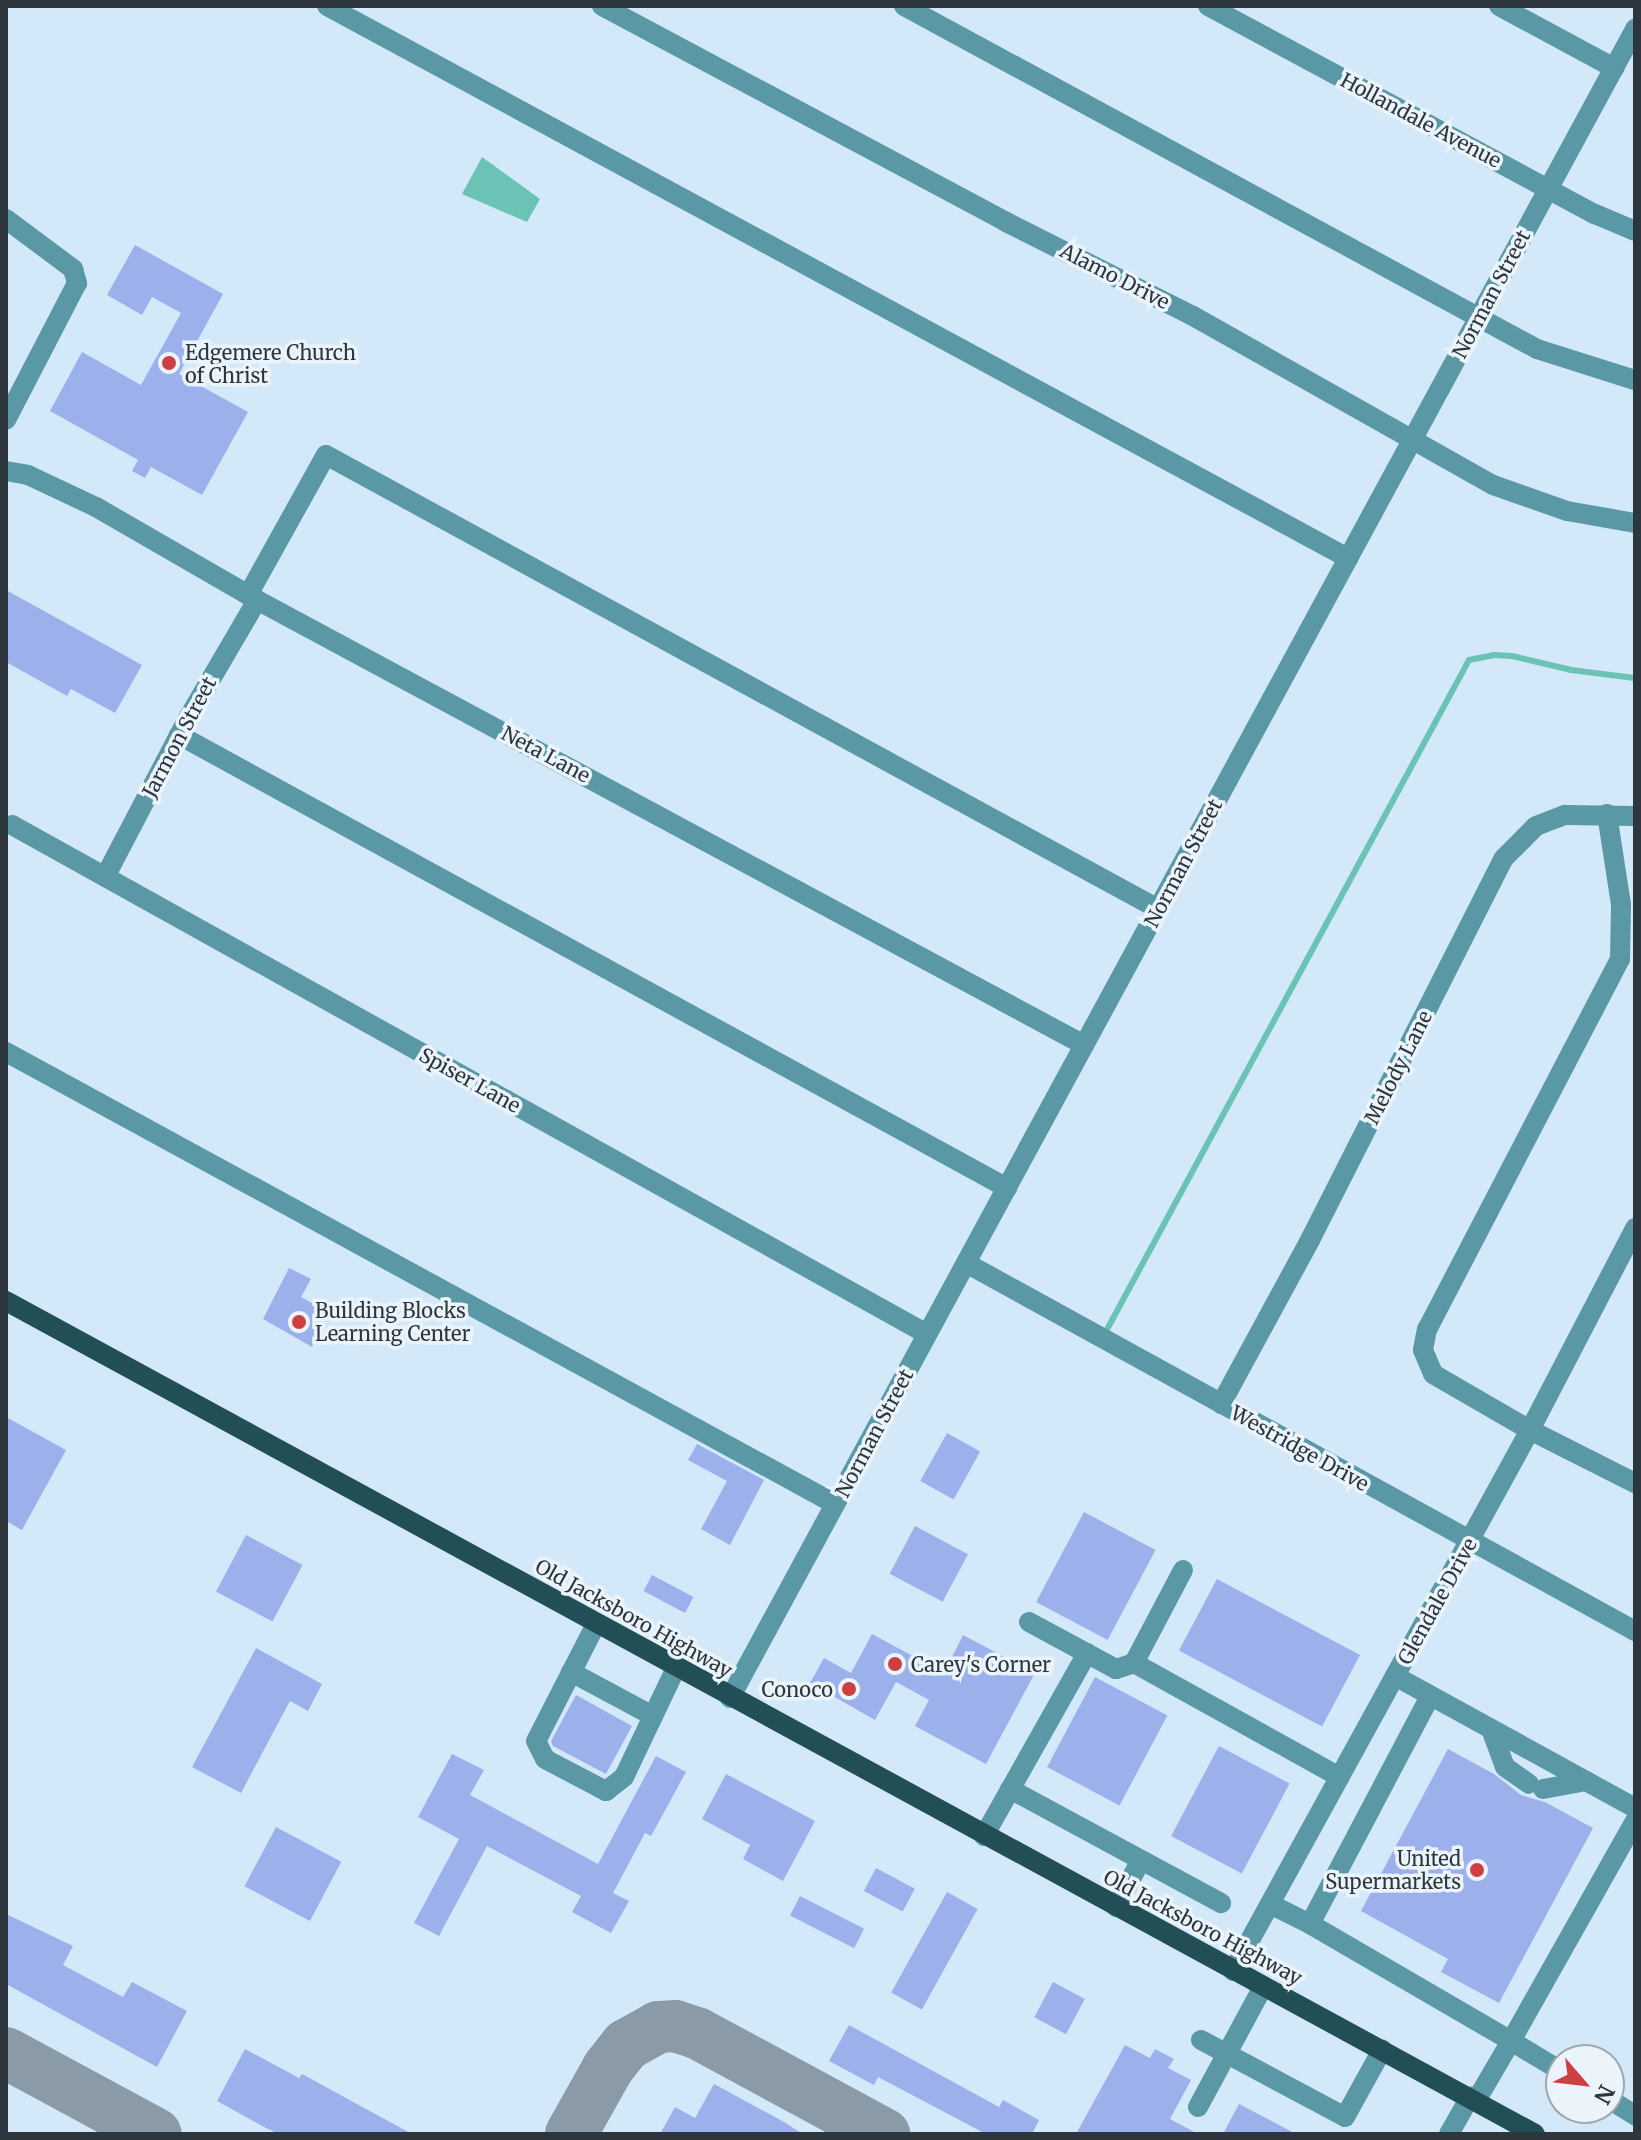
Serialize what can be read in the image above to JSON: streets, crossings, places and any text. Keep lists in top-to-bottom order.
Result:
{
  "streets": {
    "main road": ["Old Jacksboro Highway"],
    "street": [
      "Hollandale Avenue",
      "Alamo Drive",
      "Norman Street",
      "Jarmon Street",
      "Neta Lane",
      "Melody Lane",
      "Spiser Lane",
      "Westridge Drive",
      "Glendale Drive"
    ]
  },
  "crossings": [
    ["Hollandale Avenue", "Norman Street"],
    ["Alamo Drive", "Norman Street"],
    ["Norman Street", "Jarmon Street"],
    ["Norman Street", "Neta Lane"],
    ["Norman Street", "Spiser Lane"],
    ["Norman Street", "Westridge Drive"],
    ["Norman Street", "Old Jacksboro Highway"],
    ["Jarmon Street", "Neta Lane"],
    ["Jarmon Street", "Spiser Lane"],
    ["Melody Lane", "Westridge Drive"],
    ["Westridge Drive", "Glendale Drive"],
    ["Glendale Drive", "Old Jacksboro Highway"]
  ],
  "places": [
    "Edgemere Church of Christ",
    "Building Blocks Learning Center",
    "Carey's Corner",
    "Conoco",
    "United Supermarkets"
  ],
  "north": "bottom right"
}
